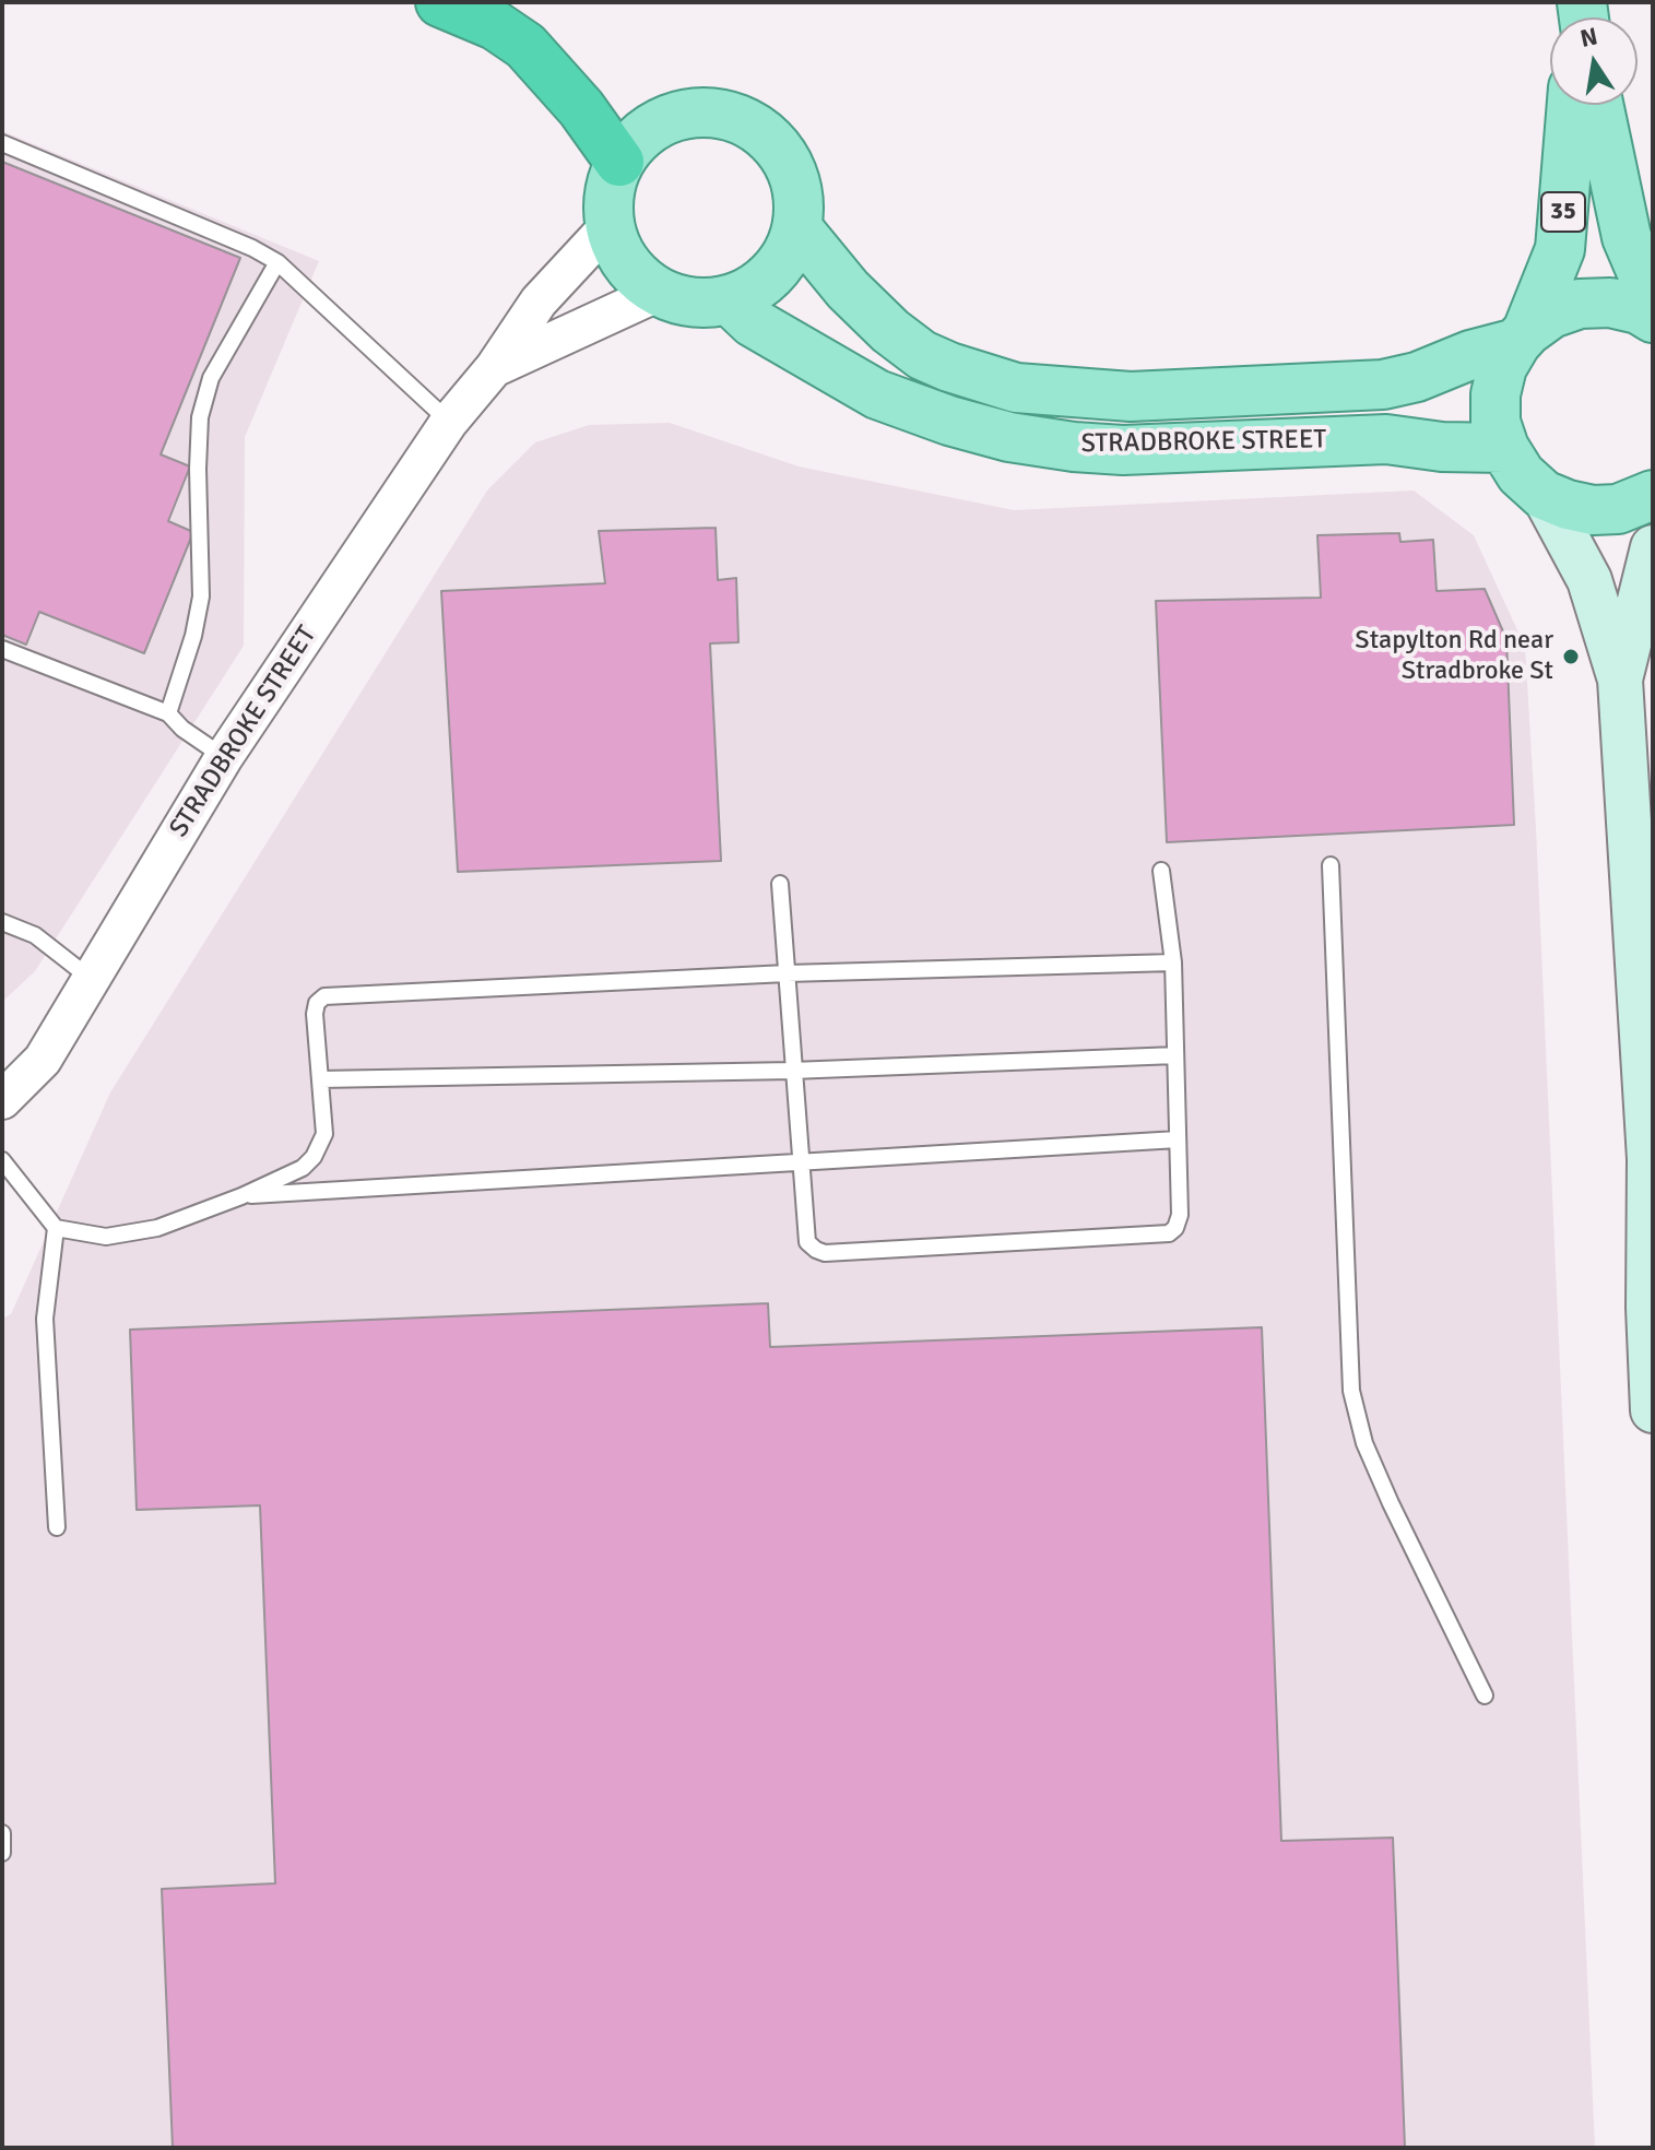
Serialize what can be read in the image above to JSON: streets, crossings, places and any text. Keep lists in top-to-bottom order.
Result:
{
  "streets": {
    "main road": ["35", "STRADBROKE STREET"]
  },
  "crossings": [
    ["35", "STRADBROKE STREET"]
  ],
  "places": ["Stapylton Rd near Stradbroke St"],
  "north": "top"
}
